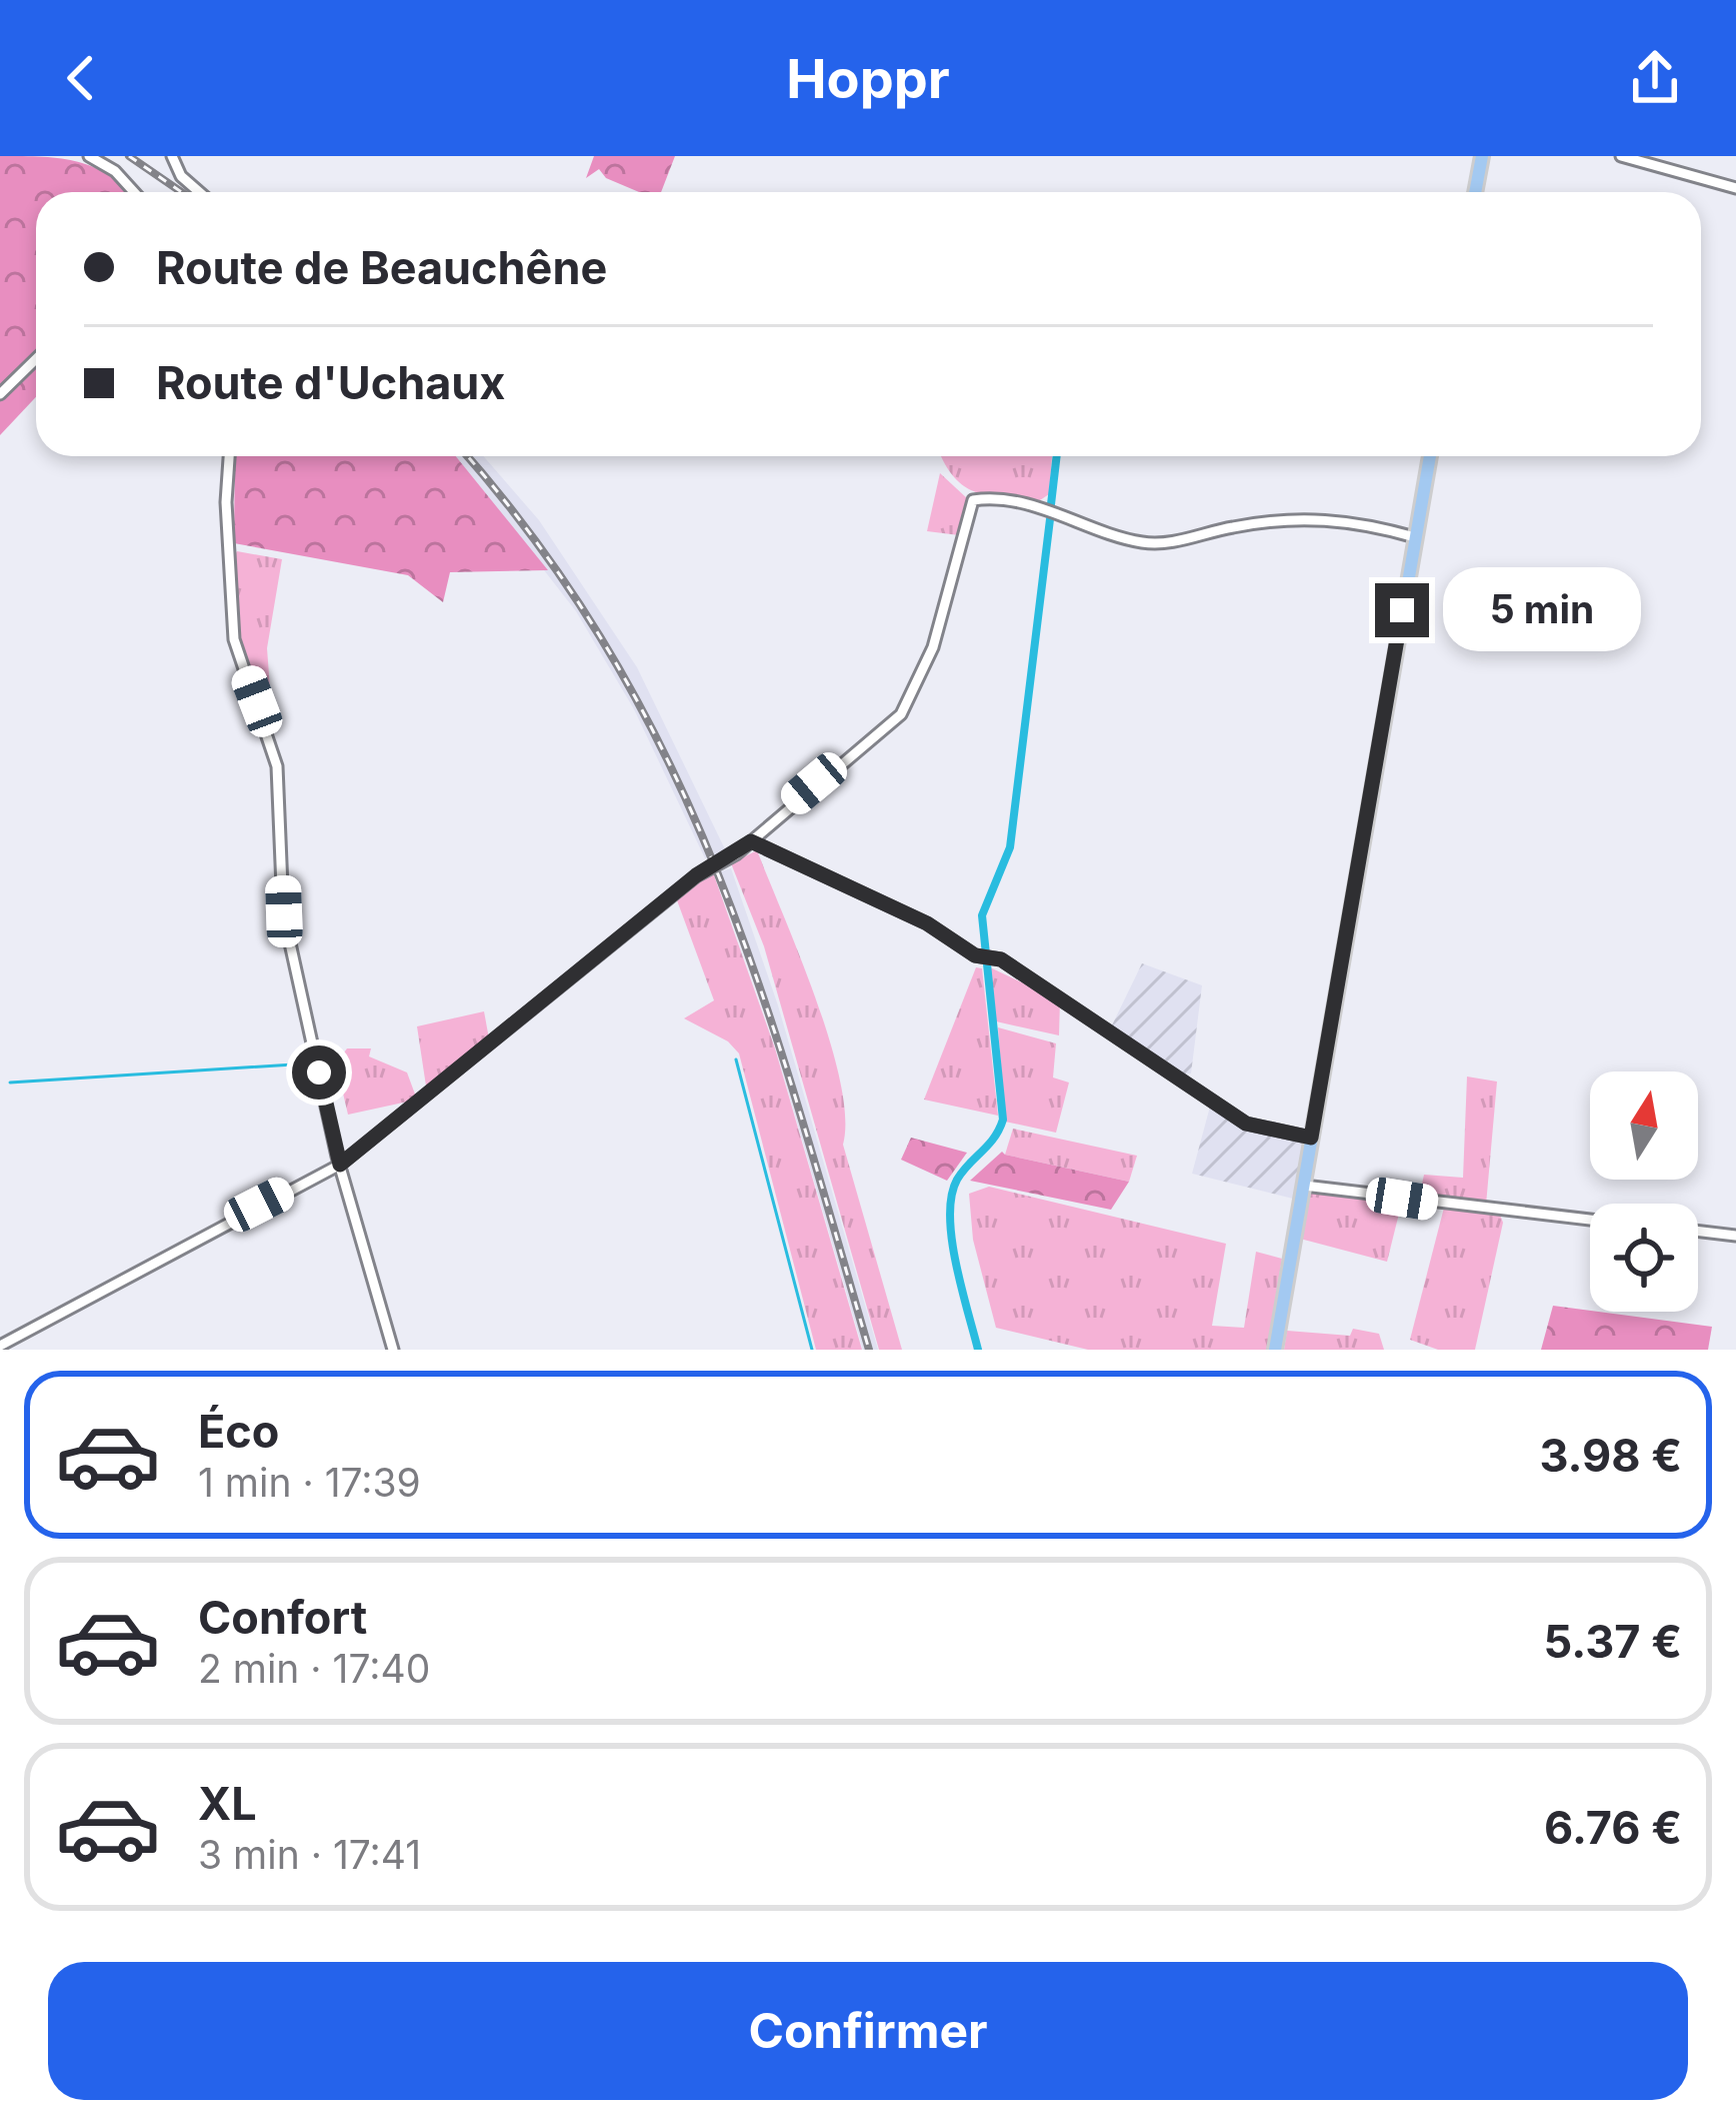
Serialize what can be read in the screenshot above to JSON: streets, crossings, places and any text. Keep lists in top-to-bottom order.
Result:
{
  "north": "top",
  "page": {
    "header": "Hoppr",
    "banner": ["Route de Beauchêne", "Route d'Uchaux"],
    "bubble": "5 min",
    "list": [
      {
        "name": "Éco",
        "note": "1 min · 17:39",
        "value": "3.98 €"
      },
      {
        "name": "Confort",
        "note": "2 min · 17:40",
        "value": "5.37 €"
      },
      {
        "name": "XL",
        "note": "3 min · 17:41",
        "value": "6.76 €"
      }
    ],
    "buttons": "Confirmer"
  }
}
